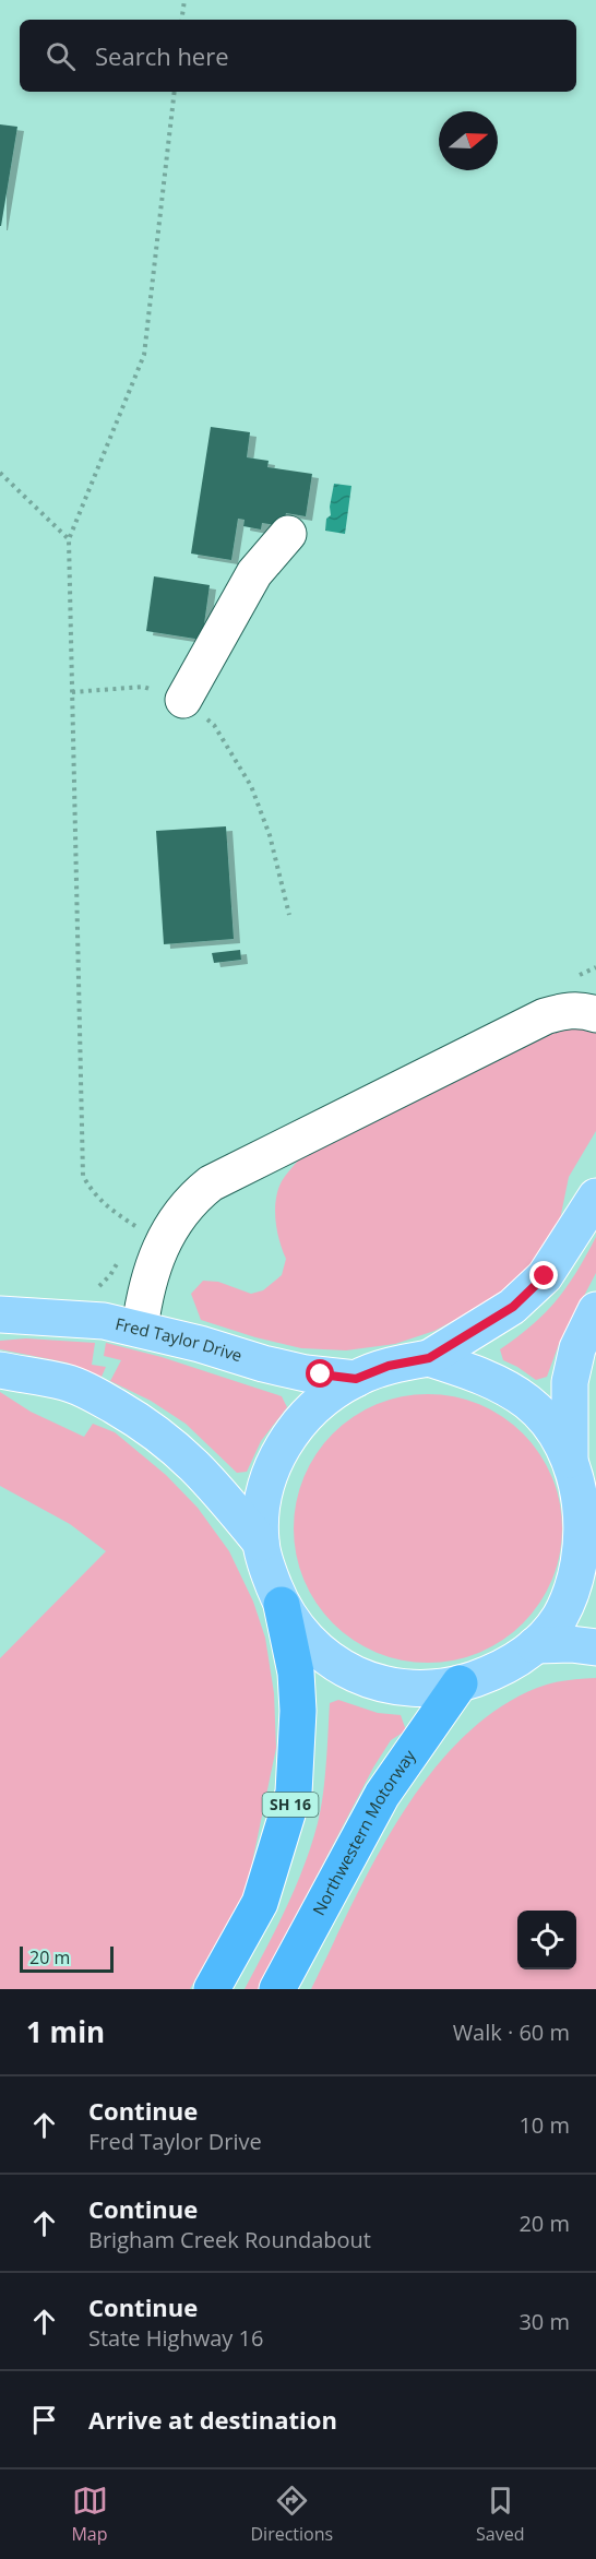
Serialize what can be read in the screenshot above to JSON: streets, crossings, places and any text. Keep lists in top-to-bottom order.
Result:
{
  "streets": {
    "highway": ["SH 16", "Northwestern Motorway"],
    "main road": ["Fred Taylor Drive"]
  },
  "crossings": [
    ["Fred Taylor Drive", "SH 16"]
  ],
  "scale_bar": "20 m",
  "north": "right",
  "page": {
    "search": "Search here",
    "scale": "20 m",
    "heading": ["1 min", "Walk · 60 m"],
    "list": [
      ["Continue", "Fred Taylor Drive", "10 m"],
      ["Continue", "Brigham Creek Roundabout", "20 m"],
      ["Continue", "State Highway 16", "30 m"],
      "Arrive at destination"
    ],
    "nav": ["Map", "Directions", "Saved"]
  }
}
